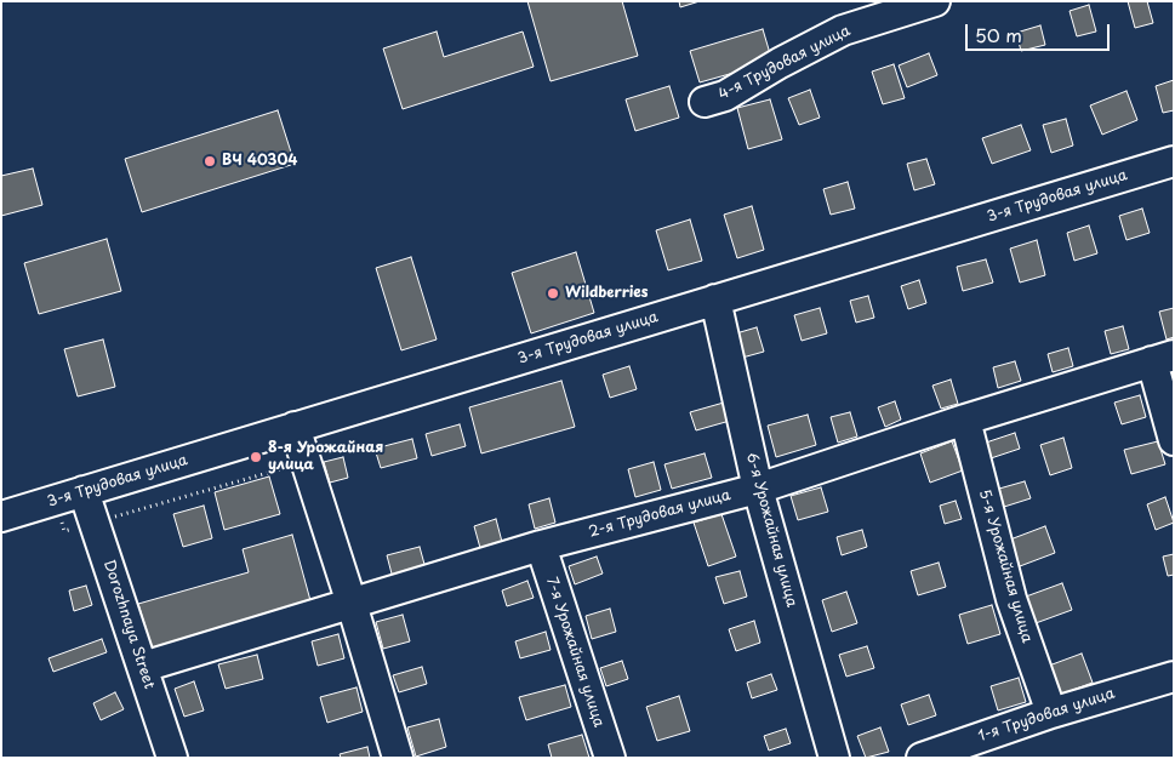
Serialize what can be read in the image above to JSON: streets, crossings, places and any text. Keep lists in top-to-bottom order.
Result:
{
  "streets": {
    "street": [
      "4-я Трудовая улица",
      "3-я Трудовая улица",
      "2-я Трудовая улица",
      "6-я Урожайная улица",
      "5-я Урожайная улица",
      "Dorozhnaya Street",
      "7-я Урожайная улица",
      "1-я Трудовая улица"
    ]
  },
  "crossings": [
    ["3-я Трудовая улица", "6-я Урожайная улица"],
    ["3-я Трудовая улица", "Dorozhnaya Street"],
    ["2-я Трудовая улица", "6-я Урожайная улица"],
    ["2-я Трудовая улица", "5-я Урожайная улица"],
    ["2-я Трудовая улица", "Dorozhnaya Street"],
    ["2-я Трудовая улица", "7-я Урожайная улица"],
    ["5-я Урожайная улица", "1-я Трудовая улица"]
  ],
  "places": ["ВЧ 40304", "Wildberries", "8-я Урожайная улица"],
  "scale_bar": "50 m"
}
